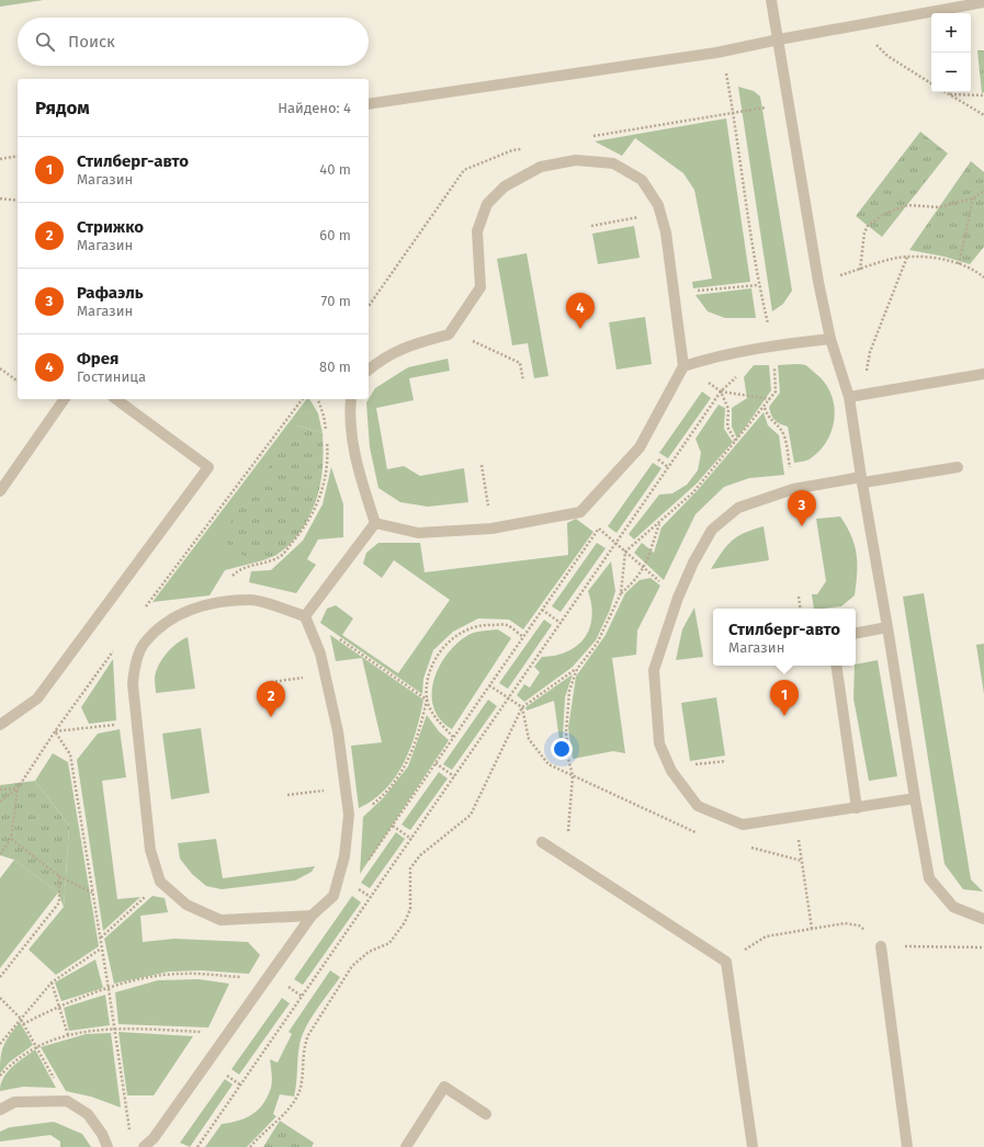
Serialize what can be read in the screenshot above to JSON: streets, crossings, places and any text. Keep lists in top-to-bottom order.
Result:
{
  "page": {
    "map_buttons": ["+", "−"],
    "search": "Поиск",
    "heading": ["Рядом", "Найдено: 4"],
    "list": [
      {
        "mark": "1",
        "name": "Стилберг-авто",
        "note": "Магазин",
        "value": "40 m"
      },
      {
        "mark": "2",
        "name": "Стрижко",
        "note": "Магазин",
        "value": "60 m"
      },
      {
        "mark": "3",
        "name": "Рафаэль",
        "note": "Магазин",
        "value": "70 m"
      },
      {
        "mark": "4",
        "name": "Фрея",
        "note": "Гостиница",
        "value": "80 m"
      }
    ],
    "pins": [
      "4",
      "3",
      "1",
      "2"
    ],
    "popup": ["Стилберг-авто", "Магазин"]
  }
}
